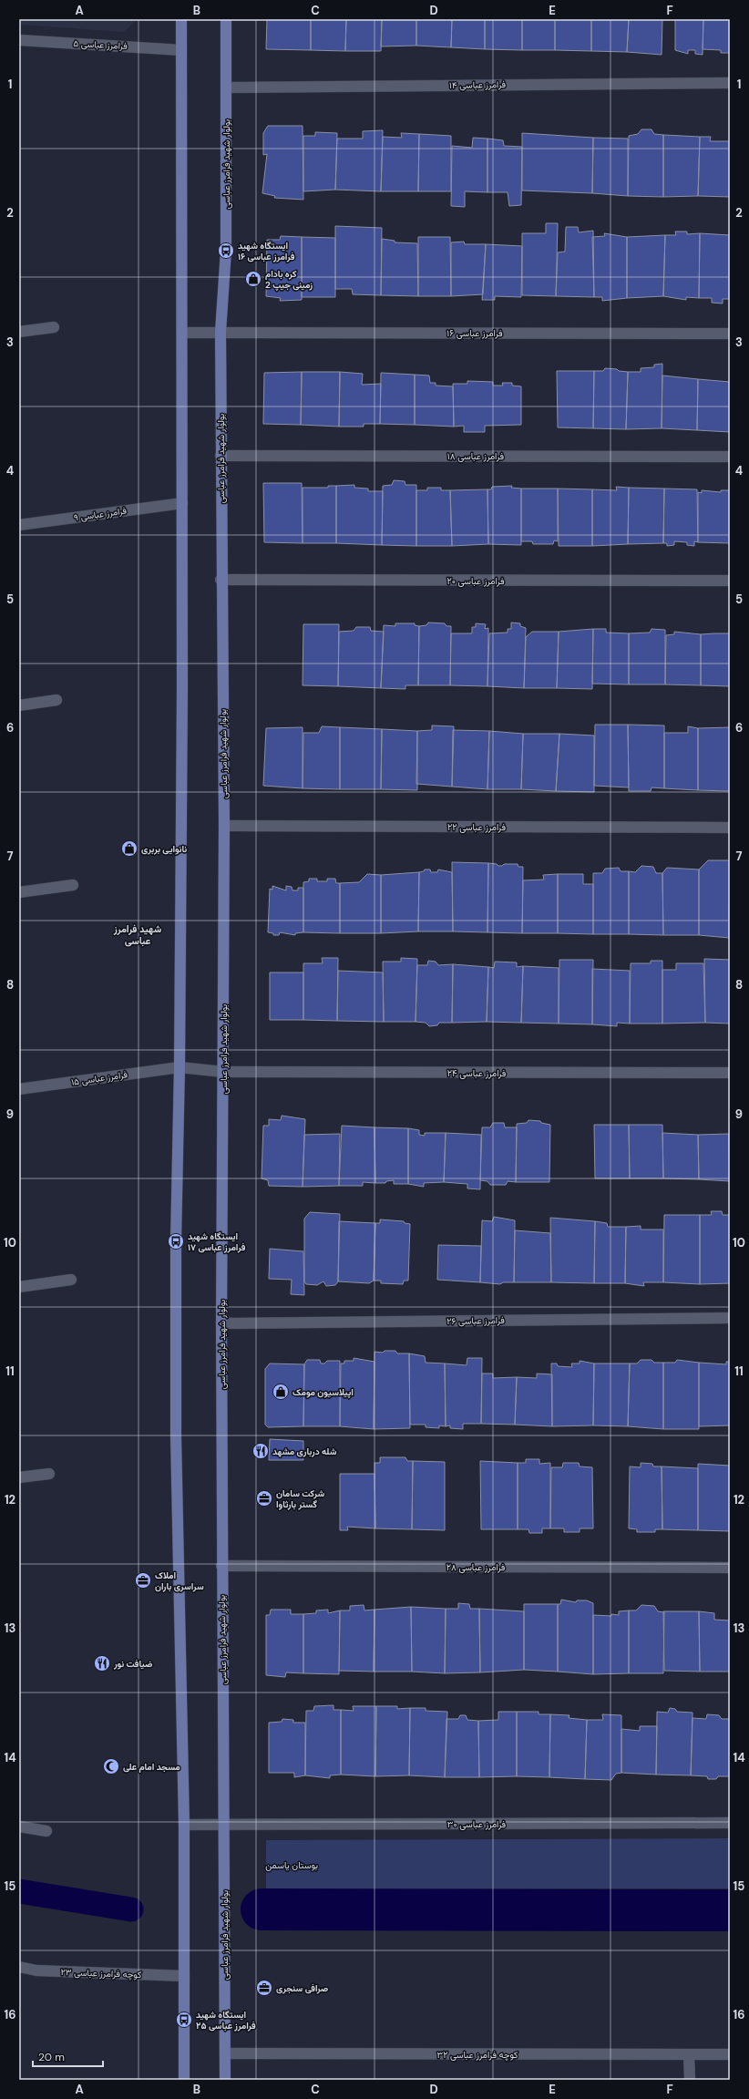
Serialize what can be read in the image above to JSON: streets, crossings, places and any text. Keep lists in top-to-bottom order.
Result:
{
  "streets": {
    "main road": ["بولوار شهید فرامرز عباسی"],
    "street": [
      "فرامرز عباسی ۵",
      "فرامرز عباسی ۱۴",
      "فرامرز عباسی ۱۶",
      "فرامرز عباسی ۱۸",
      "فرامرز عباسی ۹",
      "فرامرز عباسی ۲۰",
      "فرامرز عباسی ۲۲",
      "فرامرز عباسی ۲۴",
      "فرامرز عباسی ۱۵",
      "فرامرز عباسی ۲۶",
      "فرامرز عباسی ۲۸",
      "فرامرز عباسی ۳۰",
      "کوچه فرامرز عباسی ۲۳",
      "کوچه فرامرز عباسی ۳۲"
    ]
  },
  "crossings": [
    ["فرامرز عباسی ۱۴", "بولوار شهید فرامرز عباسی"],
    ["بولوار شهید فرامرز عباسی", "فرامرز عباسی ۱۶"],
    ["بولوار شهید فرامرز عباسی", "فرامرز عباسی ۱۸"],
    ["بولوار شهید فرامرز عباسی", "فرامرز عباسی ۲۰"],
    ["بولوار شهید فرامرز عباسی", "فرامرز عباسی ۲۲"],
    ["بولوار شهید فرامرز عباسی", "فرامرز عباسی ۲۴"],
    ["بولوار شهید فرامرز عباسی", "فرامرز عباسی ۱۵"],
    ["بولوار شهید فرامرز عباسی", "فرامرز عباسی ۲۶"],
    ["بولوار شهید فرامرز عباسی", "فرامرز عباسی ۲۸"],
    ["بولوار شهید فرامرز عباسی", "فرامرز عباسی ۳۰"],
    ["بولوار شهید فرامرز عباسی", "کوچه فرامرز عباسی ۳۲"],
    ["فرامرز عباسی ۲۴", "فرامرز عباسی ۱۵"]
  ],
  "districts": ["شهید فرامرز عباسی"],
  "parks": ["بوستان یاسمن"],
  "places": {
    "bus stop": ["ایستگاه شهید فرامرز عباسی ۱۶", "ایستگاه شهید فرامرز عباسی ۱۷", "ایستگاه شهید فرامرز عباسی ۲۵"],
    "shop": ["کره بادام زمینی جیپ 2", "نانوایی بربری", "اپیلاسیون مومک"],
    "restaurant": ["شله درباری مشهد", "ضیافت نور"],
    "office": ["شرکت سامان گستر بارثاوا", "املاک سراسری باران", "صرافی سنجری"],
    "mosque": ["مسجد امام علی"]
  },
  "scale_bar": "20 m",
  "grid": {
    "columns": [
      "A",
      "B",
      "C",
      "D",
      "E",
      "F"
    ],
    "rows": [
      "1",
      "2",
      "3",
      "4",
      "5",
      "6",
      "7",
      "8",
      "9",
      "10",
      "11",
      "12",
      "13",
      "14",
      "15",
      "16"
    ]
  }
}
